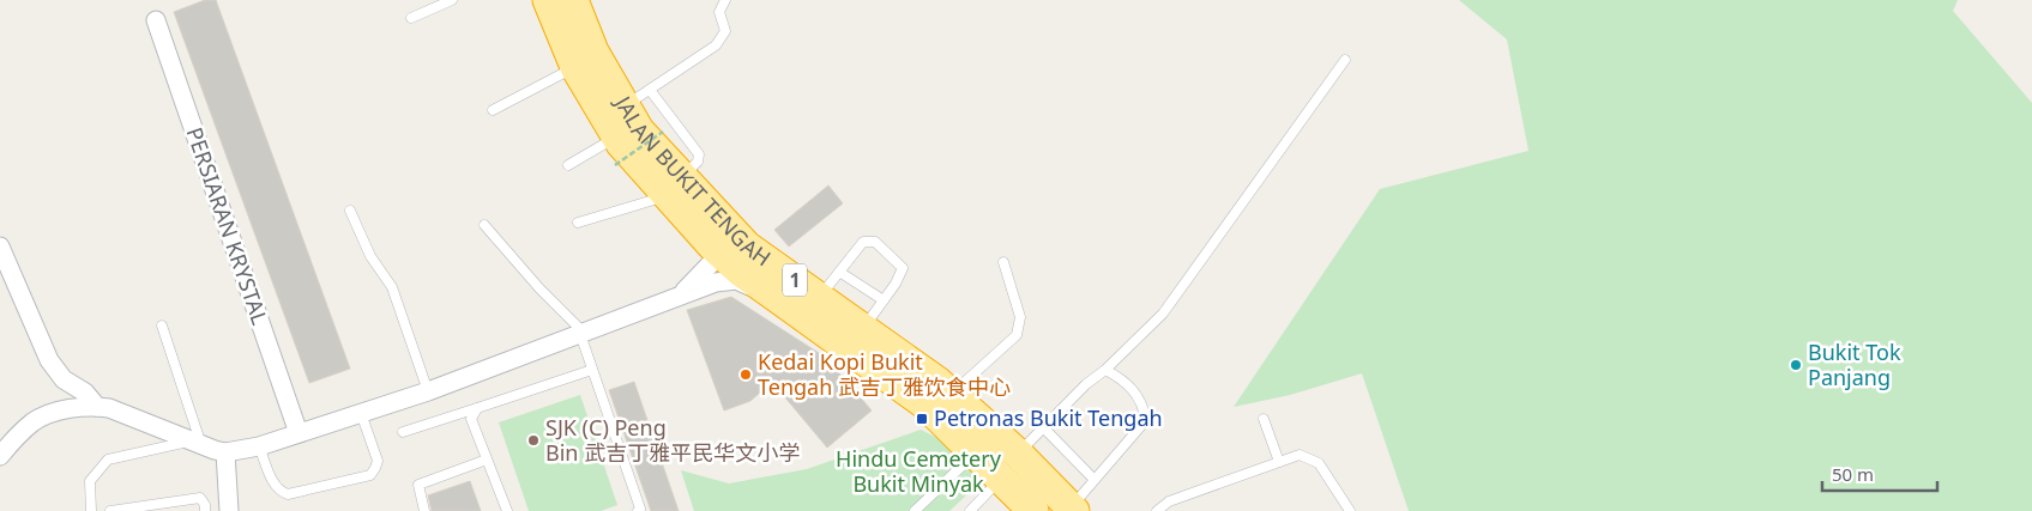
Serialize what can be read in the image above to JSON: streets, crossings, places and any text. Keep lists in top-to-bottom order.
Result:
{
  "streets": {
    "highway": ["JALAN BUKIT TENGAH", "1"],
    "street": ["PERSIARAN KRYSTAL"]
  },
  "parks": ["Hindu Cemetery Bukit Minyak"],
  "places": {
    "other": ["Bukit Tok Panjang", "Kedai Kopi Bukit Tengah 武吉丁雅饮食中心", "SJK (C) Peng Bin 武吉丁雅平民华文小学"],
    "transit": ["Petronas Bukit Tengah"]
  },
  "scale_bar": "50 m"
}
